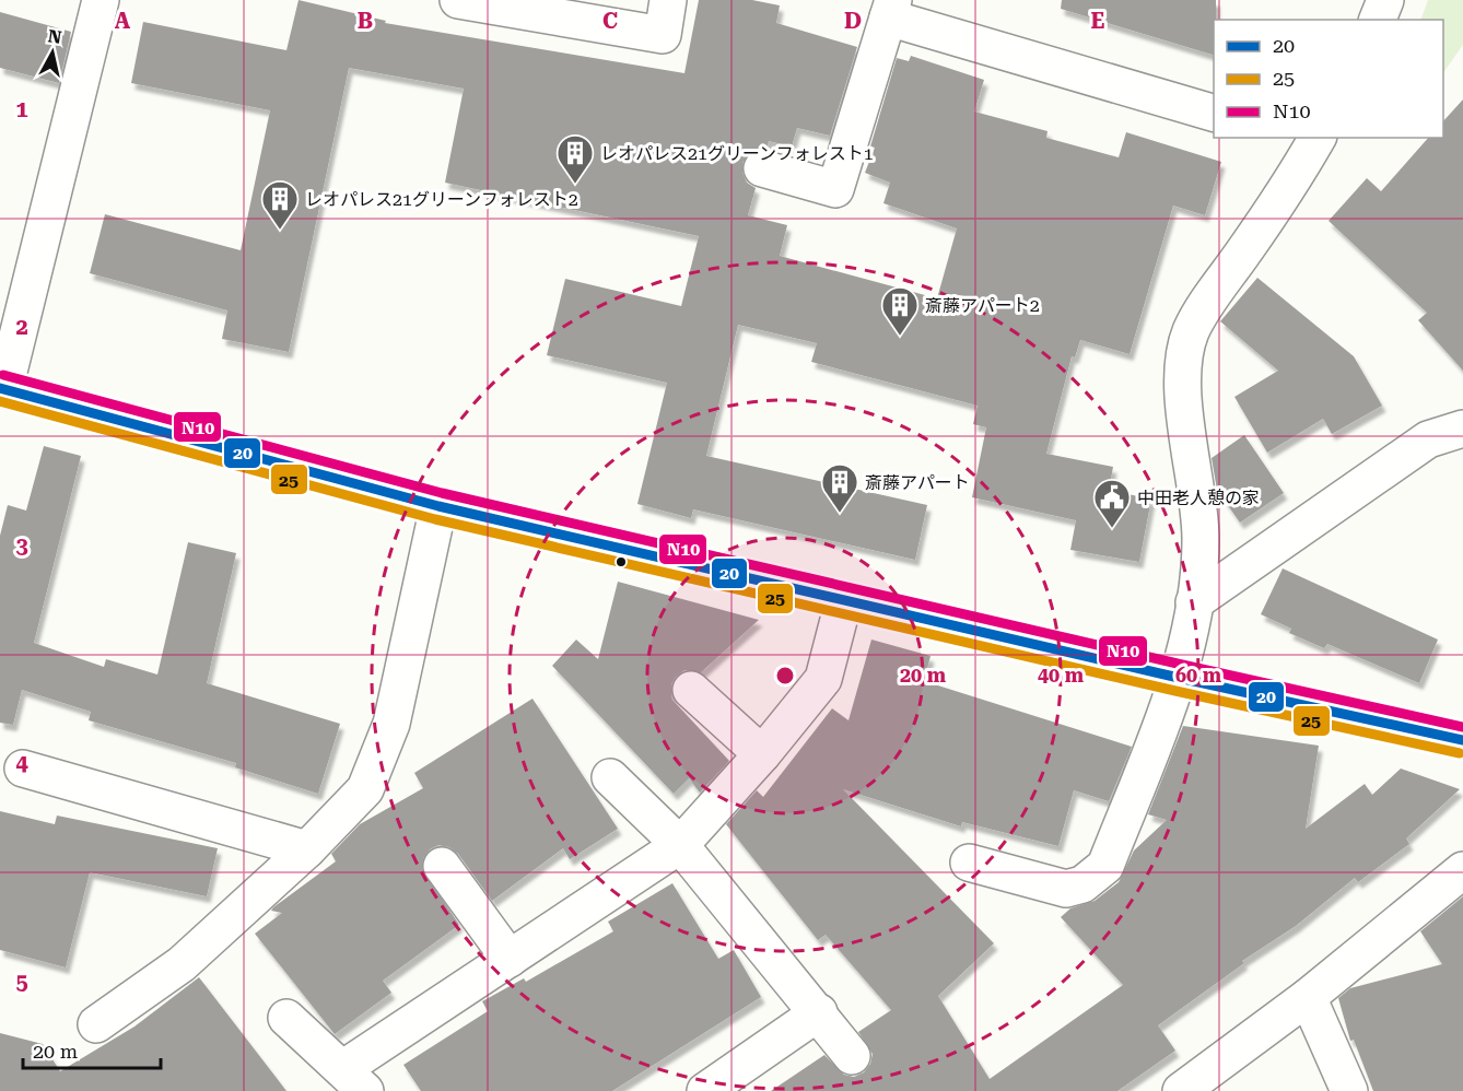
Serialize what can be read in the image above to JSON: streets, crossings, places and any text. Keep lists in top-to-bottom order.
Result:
{
  "places": {
    "building": [
      "レオパレス21グリーンフォレスト1",
      "レオパレス21グリーンフォレスト2",
      "斎藤アパート2",
      "斎藤アパート"
    ],
    "public building": ["中田老人憩の家"]
  },
  "lines": ["transit line N10", "transit line 20", "transit line 25"],
  "legend": ["20", "25", "N10"],
  "scale_bar": "20 m",
  "north": "top",
  "grid": {
    "columns": [
      "A",
      "B",
      "C",
      "D",
      "E"
    ],
    "rows": [
      "1",
      "2",
      "3",
      "4",
      "5"
    ]
  },
  "rings": ["20 m", "40 m", "60 m"]
}
